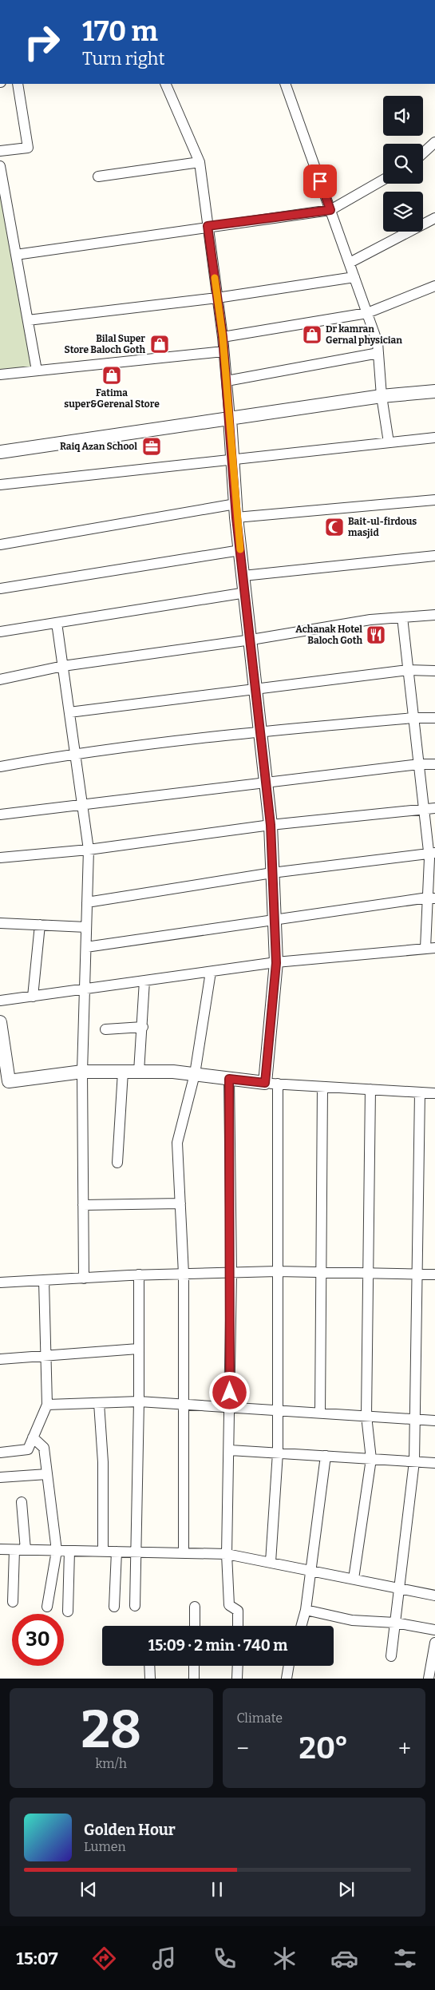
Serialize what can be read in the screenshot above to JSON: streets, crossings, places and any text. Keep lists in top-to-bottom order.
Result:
{
  "places": {
    "shop": ["Dr kamran Gernal physician", "Bilal Super Store Baloch Goth", "Fatima super&Gerenal Store"],
    "office": ["Raiq Azan School"],
    "mosque": ["Bait-ul-firdous masjid"],
    "restaurant": ["Achanak Hotel Baloch Goth"]
  },
  "page": {
    "turn": ["170 m", "Turn right"],
    "limit": "30",
    "trip": "15:09 · 2 min · 740 m",
    "tile": [
      ["28", "km/h"],
      "Climate"
    ],
    "heat": ["−", "20°", "+"],
    "song": ["Golden Hour", "Lumen"],
    "tabs": "15:07"
  }
}
